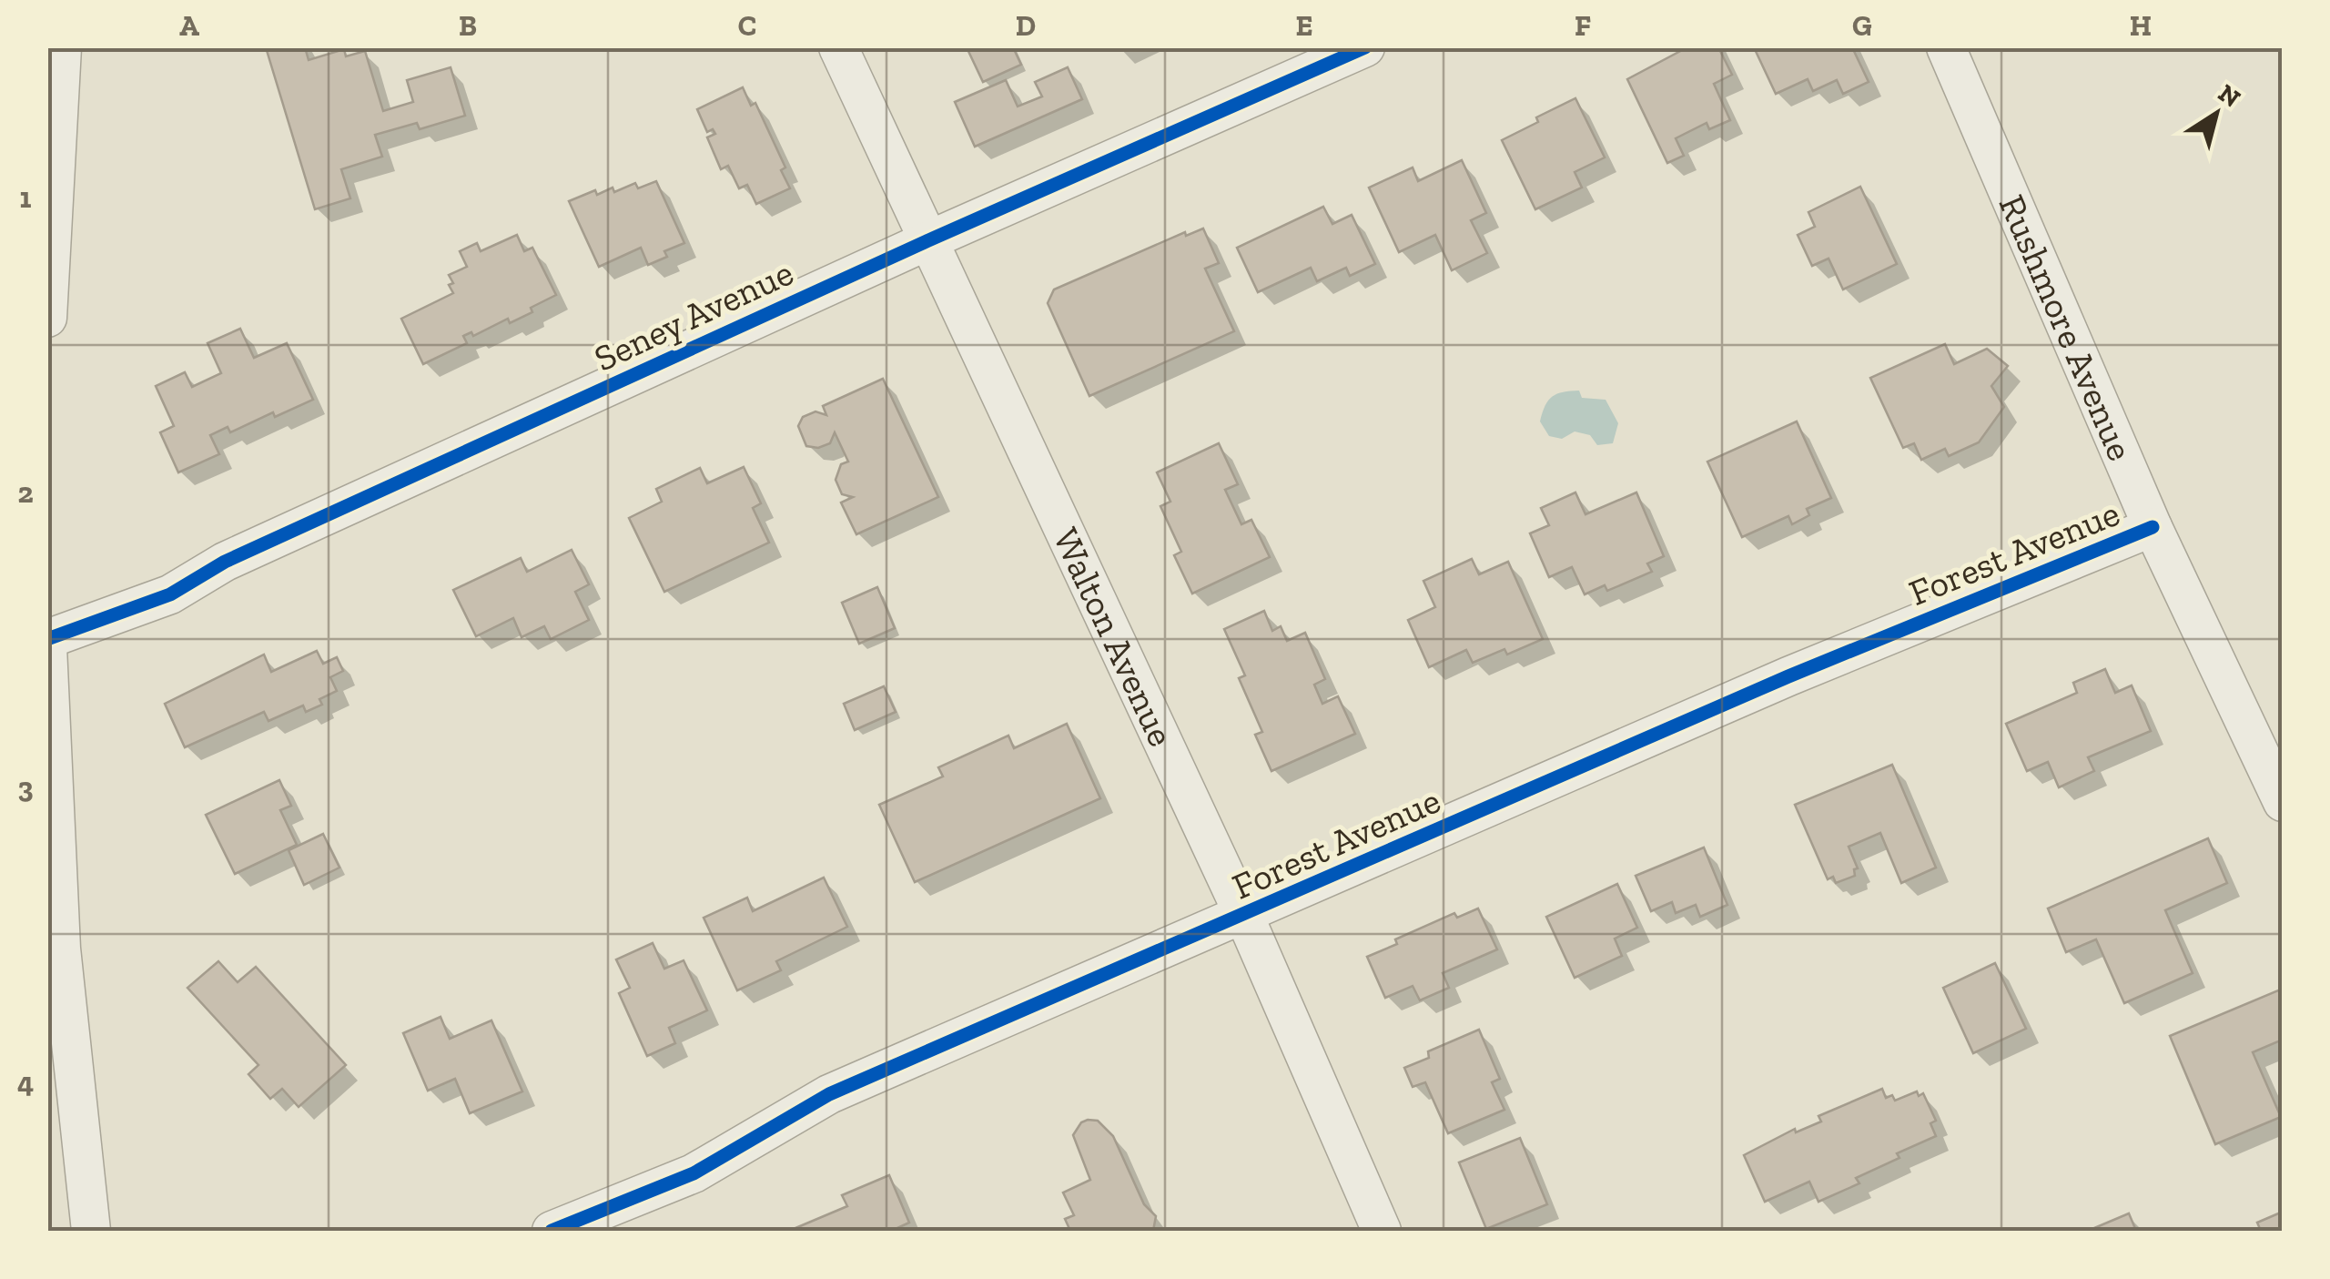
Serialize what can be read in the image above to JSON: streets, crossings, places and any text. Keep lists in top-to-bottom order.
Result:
{
  "streets": {
    "street": [
      "Seney Avenue",
      "Rushmore Avenue",
      "Forest Avenue",
      "Walton Avenue"
    ]
  },
  "crossings": [
    ["Seney Avenue", "Walton Avenue"],
    ["Rushmore Avenue", "Forest Avenue"],
    ["Forest Avenue", "Walton Avenue"]
  ],
  "north": "top right",
  "grid": {
    "columns": [
      "A",
      "B",
      "C",
      "D",
      "E",
      "F",
      "G",
      "H"
    ],
    "rows": [
      "1",
      "2",
      "3",
      "4"
    ]
  }
}
